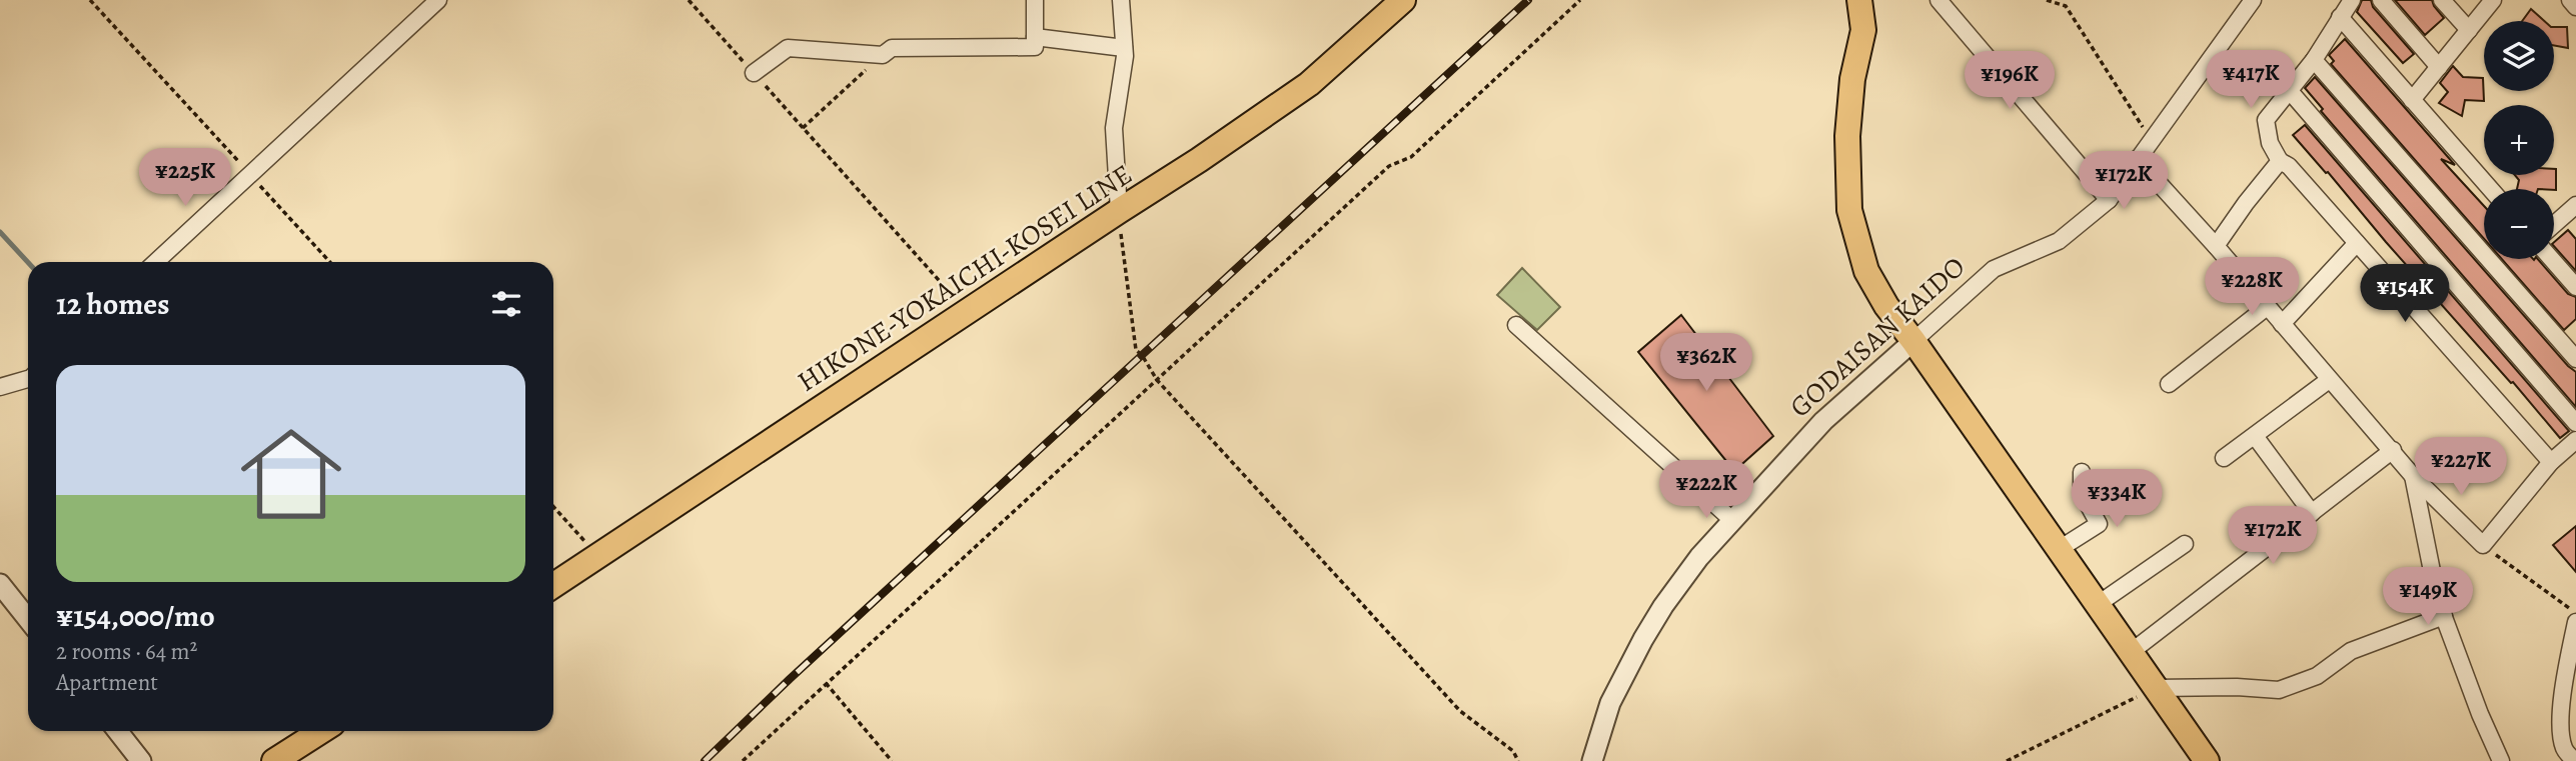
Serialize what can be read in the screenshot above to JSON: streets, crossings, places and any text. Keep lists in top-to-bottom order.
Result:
{
  "streets": {
    "main road": ["HIKONE-YOKAICHI-KOSEI LINE"],
    "street": ["GODAISAN KAIDO"]
  },
  "page": {
    "map_buttons": ["+", "−"],
    "price": [
      "¥417K",
      "¥196K",
      "¥225K",
      "¥172K",
      "¥228K",
      "¥154K",
      "¥362K",
      "¥227K",
      "¥222K",
      "¥334K",
      "¥172K",
      "¥149K"
    ],
    "heading": "12 homes",
    "list": [
      {
        "name": "¥154,000/mo",
        "note": "2 rooms · 64 m² · Apartment"
      }
    ]
  }
}
